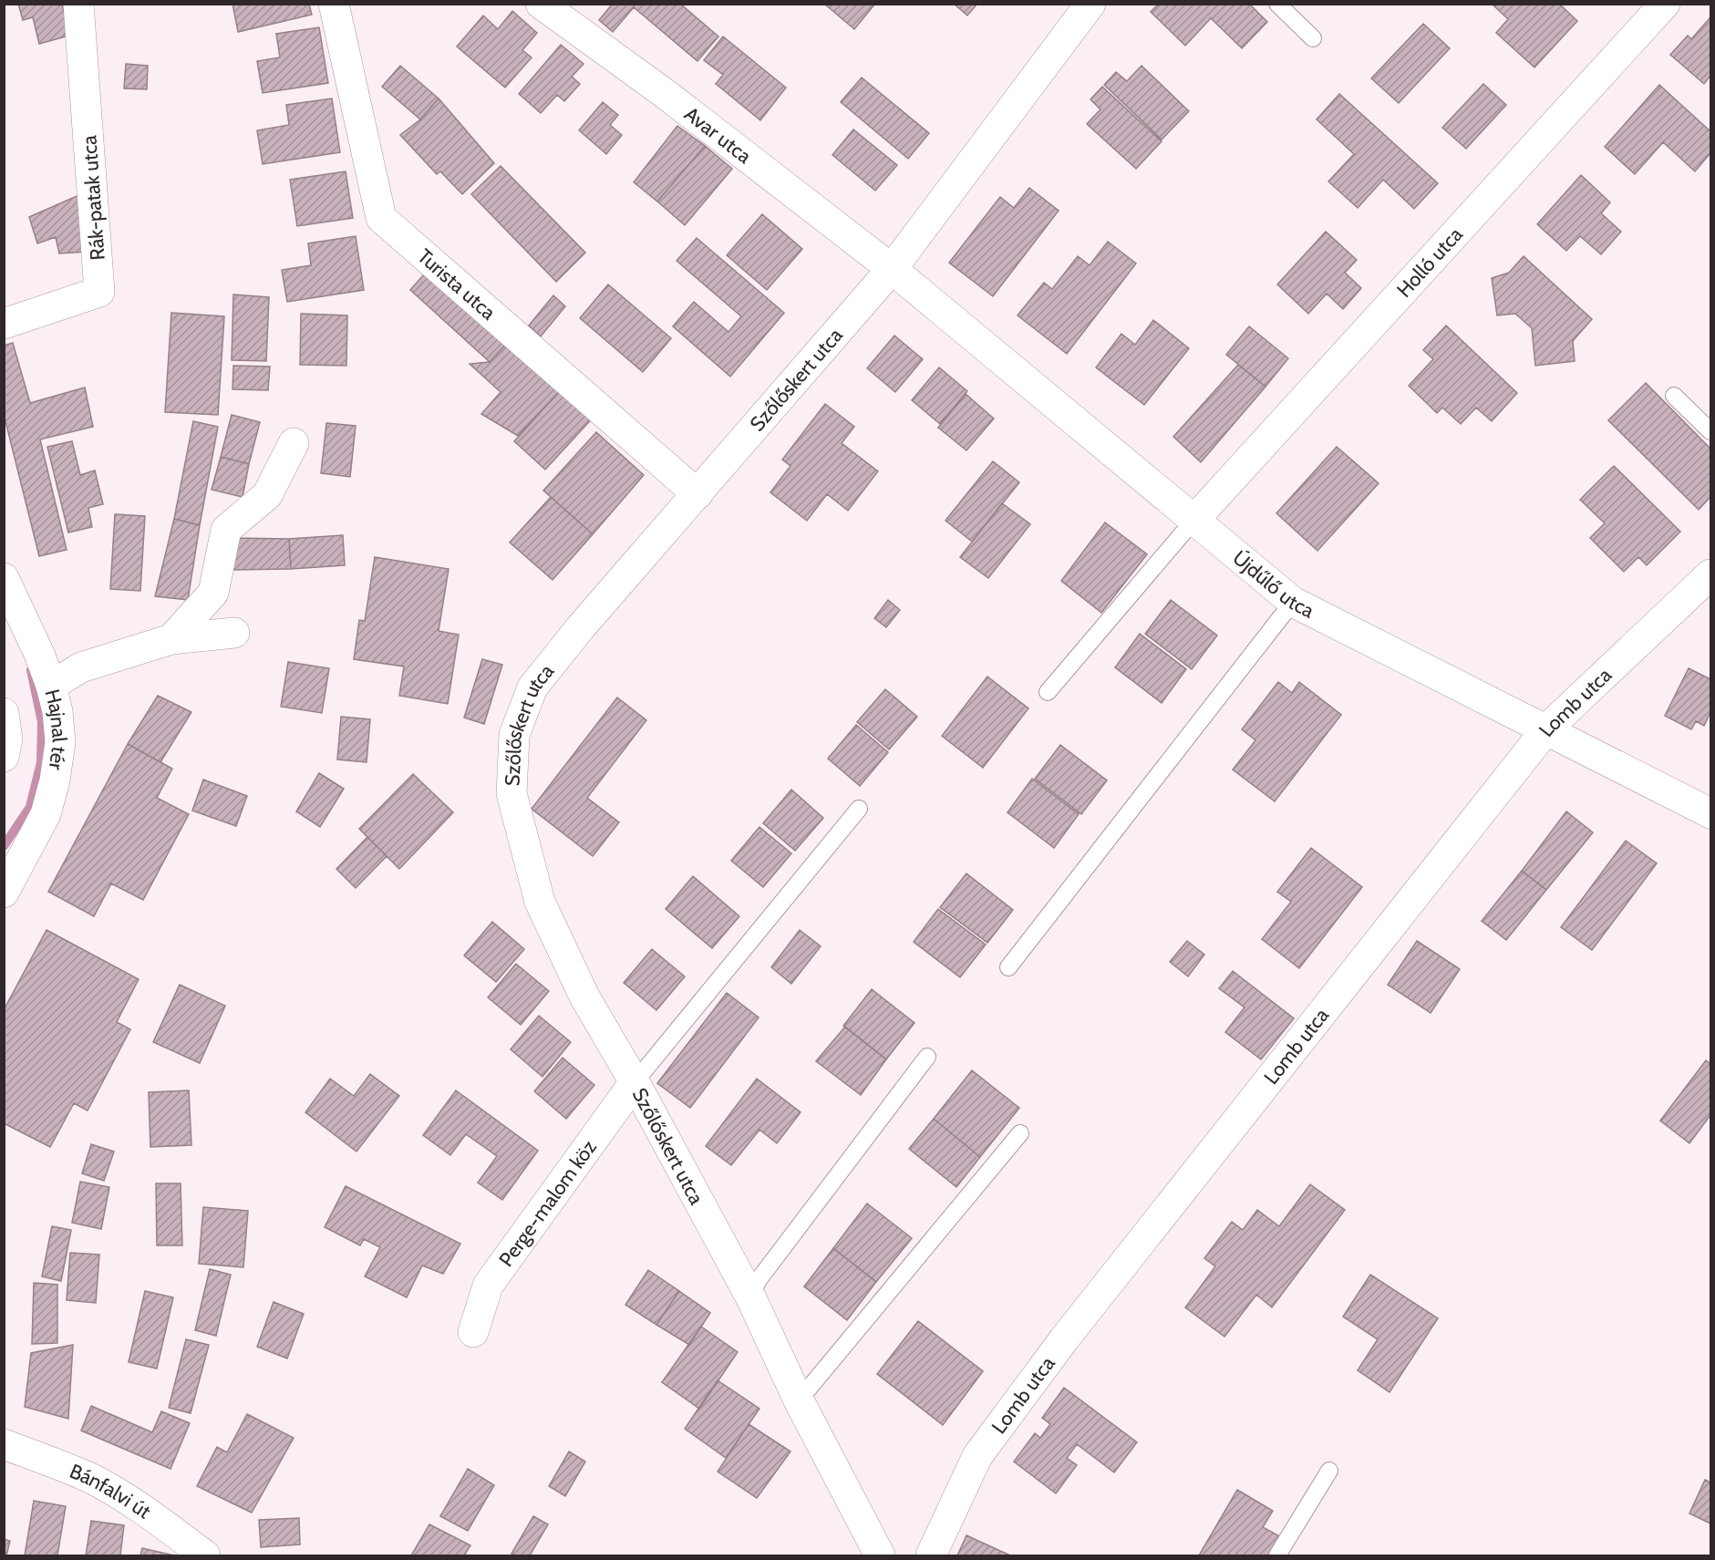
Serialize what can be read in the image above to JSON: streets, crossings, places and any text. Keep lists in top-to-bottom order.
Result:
{
  "streets": {
    "street": [
      "Avar utca",
      "Rák-patak utca",
      "Holló utca",
      "Turista utca",
      "Szőlőskert utca",
      "Újdűlő utca",
      "Lomb utca",
      "Hajnal tér",
      "Perge-malom köz",
      "Bánfalvi út"
    ]
  },
  "crossings": [
    ["Avar utca", "Szőlőskert utca"],
    ["Avar utca", "Újdűlő utca"],
    ["Holló utca", "Újdűlő utca"],
    ["Turista utca", "Szőlőskert utca"],
    ["Szőlőskert utca", "Újdűlő utca"],
    ["Szőlőskert utca", "Perge-malom köz"],
    ["Újdűlő utca", "Lomb utca"]
  ]
}
